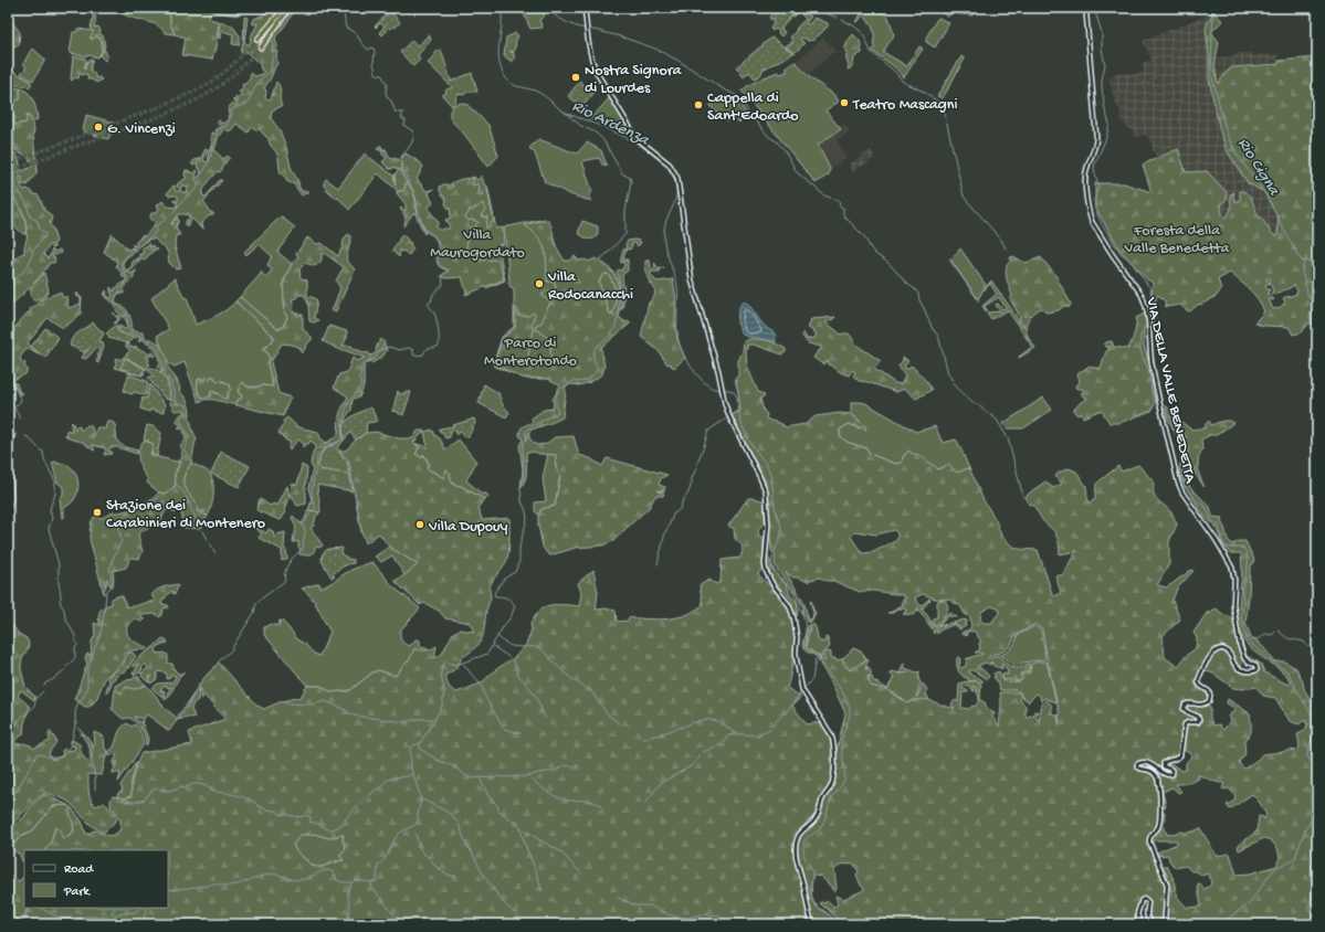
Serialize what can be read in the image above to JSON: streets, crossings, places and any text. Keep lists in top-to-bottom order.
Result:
{
  "streets": {
    "main road": ["VIA DELLA VALLE BENEDETTA"]
  },
  "water": ["Rio Ardenza", "Rio Cigna"],
  "parks": ["Foresta della Valle Benedetta", "Villa Maurogordato", "Parco di Monterotondo"],
  "places": [
    "Nostra Signora di Lourdes",
    "Teatro Mascagni",
    "Cappella di Sant'Edoardo",
    "G. Vincenzi",
    "Villa Rodocanacchi",
    "Stazione dei Carabinieri di Montenero",
    "Villa Dupouy"
  ],
  "legend": ["Road", "Park"]
}
